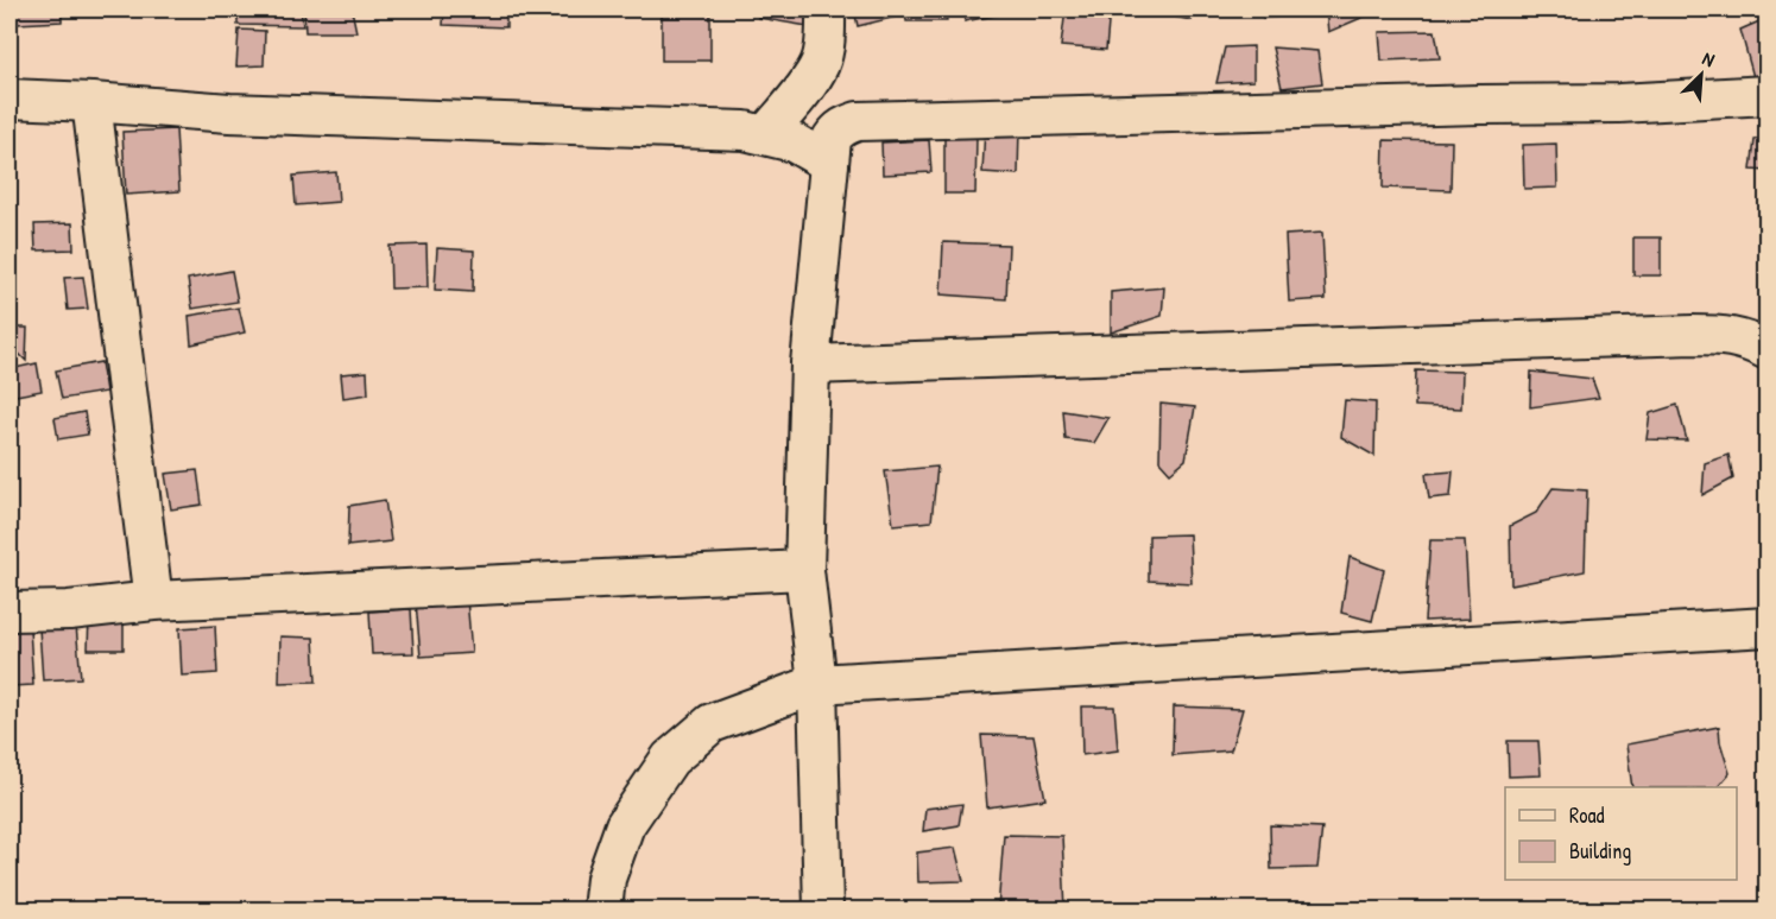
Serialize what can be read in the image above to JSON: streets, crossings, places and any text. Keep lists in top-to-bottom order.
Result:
{
  "legend": ["Road", "Building"],
  "north": "top right"
}
